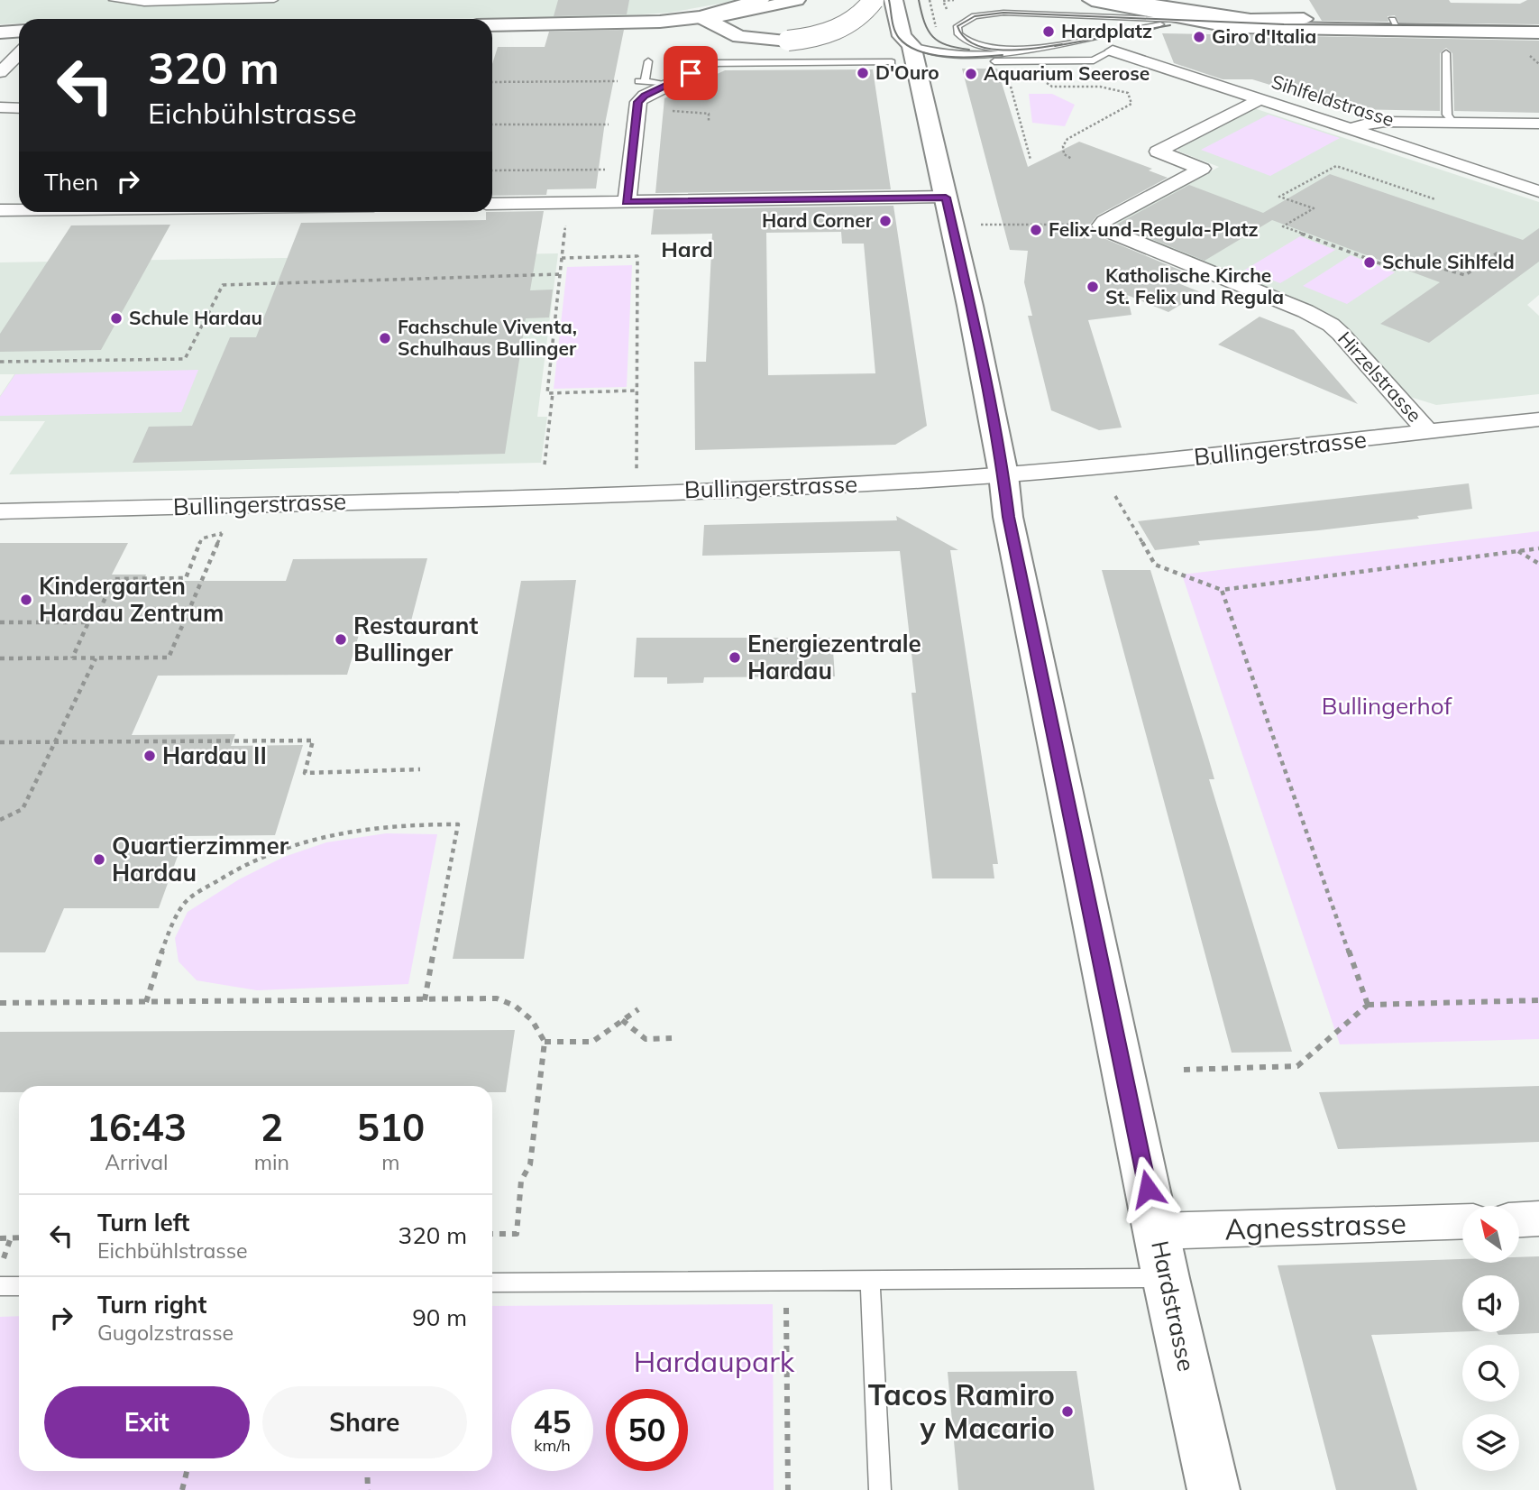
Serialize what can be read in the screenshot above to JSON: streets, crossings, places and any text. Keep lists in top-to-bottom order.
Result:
{
  "streets": {
    "main road": ["Hardstrasse"],
    "street": [
      "Sihlfeldstrasse",
      "Hirzelstrasse",
      "Bullingerstrasse",
      "Agnesstrasse"
    ]
  },
  "crossings": [
    ["Sihlfeldstrasse", "Hirzelstrasse"],
    ["Hirzelstrasse", "Bullingerstrasse"],
    ["Bullingerstrasse", "Hardstrasse"],
    ["Agnesstrasse", "Hardstrasse"]
  ],
  "districts": ["Hard"],
  "parks": ["Bullingerhof", "Hardaupark"],
  "places": [
    "Hardplatz",
    "Giro d'Italia",
    "D'Ouro",
    "Aquarium Seerose",
    "Hard Corner",
    "Felix-und-Regula-Platz",
    "Schule Sihlfeld",
    "Katholische Kirche St. Felix und Regula",
    "Schule Hardau",
    "Fachschule Viventa, Schulhaus Bullinger",
    "Kindergarten Hardau Zentrum",
    "Restaurant Bullinger",
    "Energiezentrale Hardau",
    "Hardau II",
    "Quartierzimmer Hardau",
    "Tacos Ramiro y Macario"
  ],
  "north": "top left",
  "page": {
    "turn": ["320 m", "Eichbühlstrasse"],
    "then": "Then",
    "eta": [
      "16:43",
      "Arrival",
      "2",
      "min",
      "510",
      "m"
    ],
    "list": [
      {
        "name": "Turn left",
        "note": "Eichbühlstrasse",
        "value": "320 m"
      },
      {
        "name": "Turn right",
        "note": "Gugolzstrasse",
        "value": "90 m"
      }
    ],
    "buttons": ["Exit", "Share"],
    "speed": "45 km/h",
    "limit": "50"
  }
}
